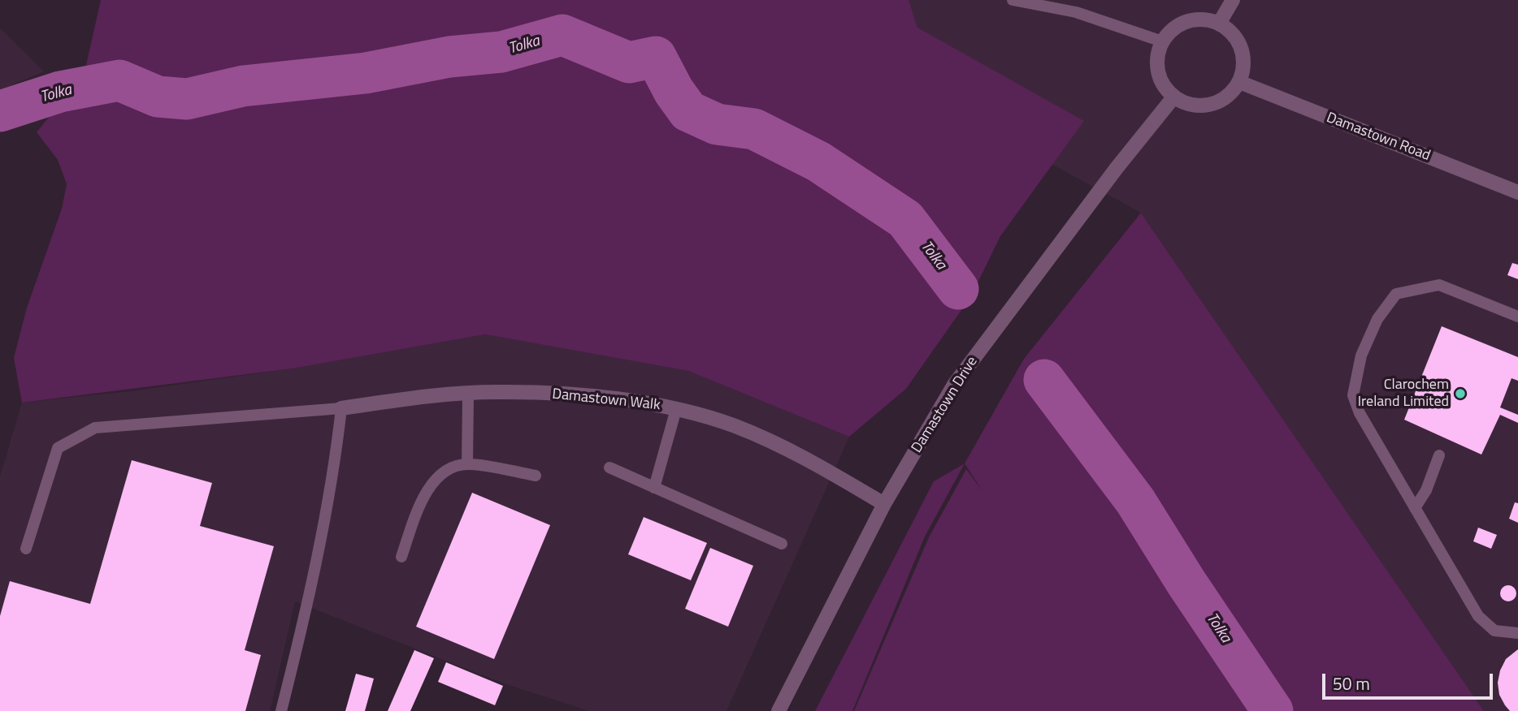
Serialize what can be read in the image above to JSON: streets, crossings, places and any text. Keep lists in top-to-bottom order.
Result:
{
  "streets": {
    "street": ["Damastown Road", "Damastown Walk", "Damastown Drive"]
  },
  "crossings": [
    ["Damastown Road", "Damastown Drive"],
    ["Damastown Walk", "Damastown Drive"]
  ],
  "water": ["Tolka"],
  "places": ["Clarochem Ireland Limited"],
  "scale_bar": "50 m"
}
